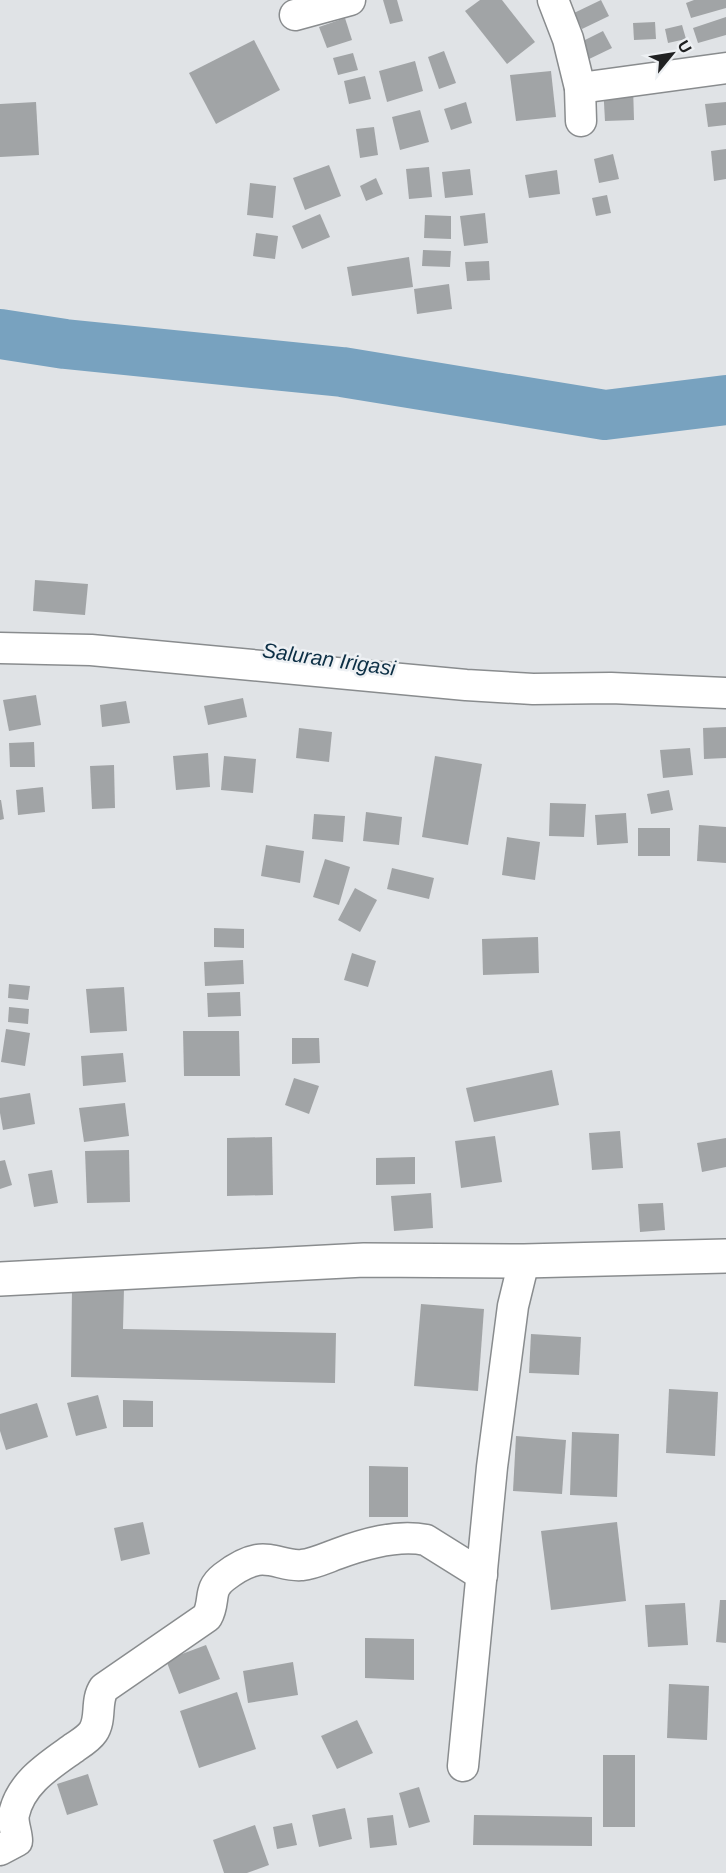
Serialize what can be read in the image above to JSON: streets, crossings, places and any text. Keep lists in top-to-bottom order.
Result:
{
  "water": ["Saluran Irigasi"],
  "north": "top right"
}
